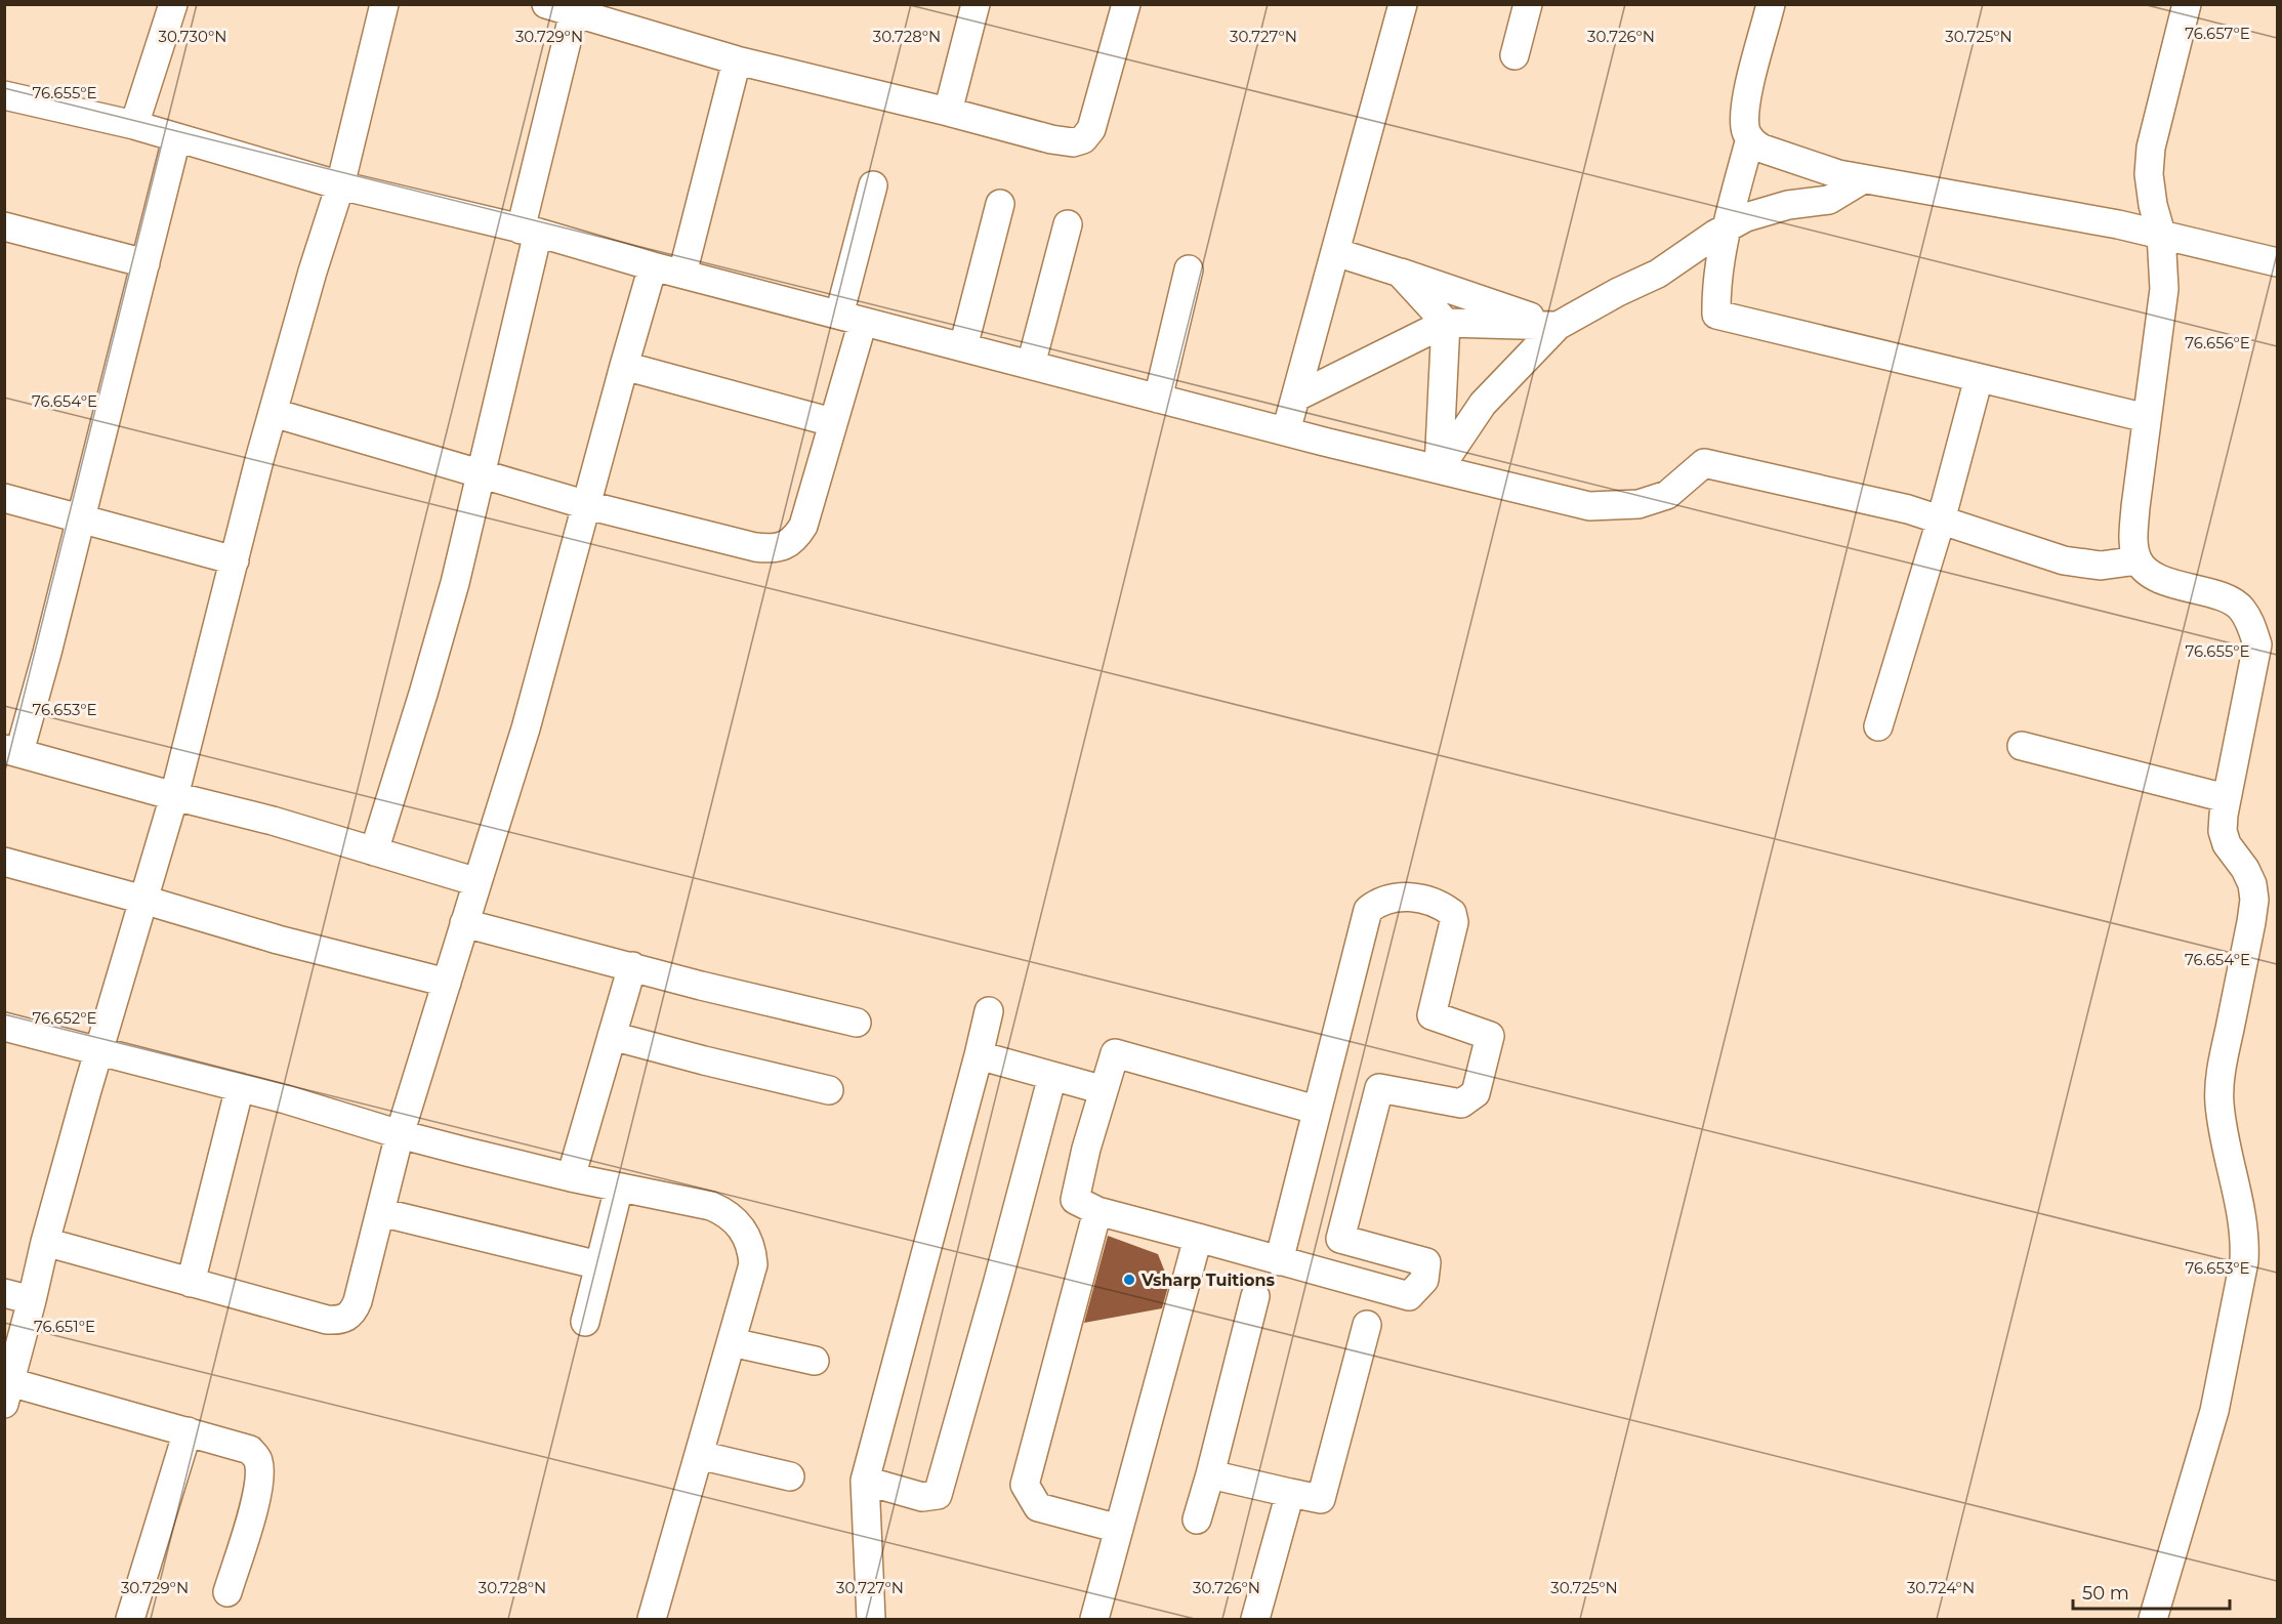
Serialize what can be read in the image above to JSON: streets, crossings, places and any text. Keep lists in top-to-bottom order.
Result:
{
  "places": ["Vsharp Tuitions"],
  "scale_bar": "50 m",
  "coordinates": [
    "76.657°E",
    "30.730°N",
    "30.729°N",
    "30.728°N",
    "30.727°N",
    "30.726°N",
    "30.725°N",
    "76.655°E",
    "76.656°E",
    "76.654°E",
    "76.653°E",
    "76.652°E",
    "76.651°E",
    "30.724°N"
  ]
}
